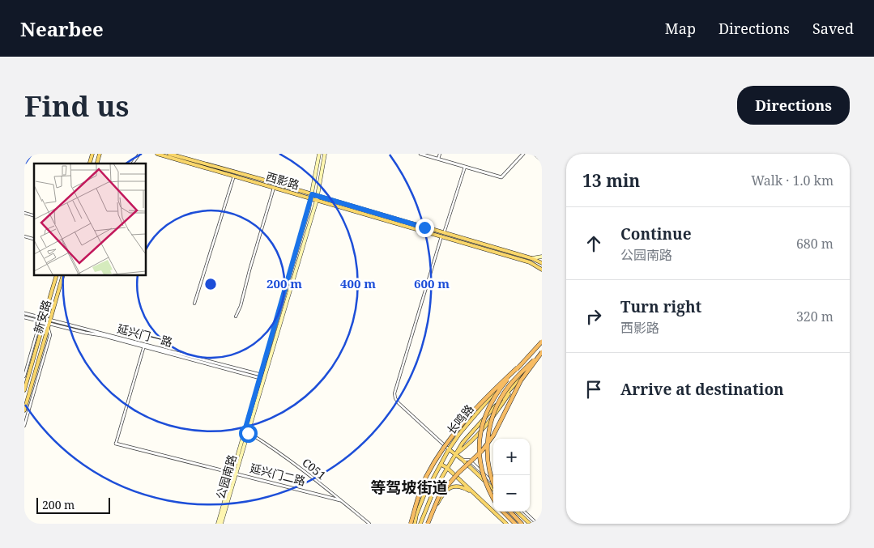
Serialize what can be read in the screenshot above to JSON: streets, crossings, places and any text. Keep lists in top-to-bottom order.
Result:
{
  "streets": {
    "main road": [
      "西影路",
      "新安路",
      "长鸣路",
      "公园南路"
    ],
    "street": ["延兴门一路", "C051", "延兴门二路"]
  },
  "crossings": [
    ["西影路", "公园南路"],
    ["新安路", "延兴门一路"],
    ["延兴门一路", "公园南路"],
    ["C051", "延兴门二路"],
    ["C051", "公园南路"],
    ["延兴门二路", "公园南路"]
  ],
  "districts": ["等驾坡街道"],
  "scale_bar": "200 m",
  "page": {
    "header": "Nearbee",
    "nav": ["Map", "Directions", "Saved"],
    "buttons": "Directions",
    "title": "Find us",
    "heading": ["13 min", "Walk · 1.0 km"],
    "list": [
      ["Continue", "公园南路", "680 m"],
      ["Turn right", "西影路", "320 m"],
      "Arrive at destination"
    ],
    "map_buttons": ["+", "−"],
    "scale": "200 m"
  },
  "rings": ["200 m", "400 m", "600 m"]
}
